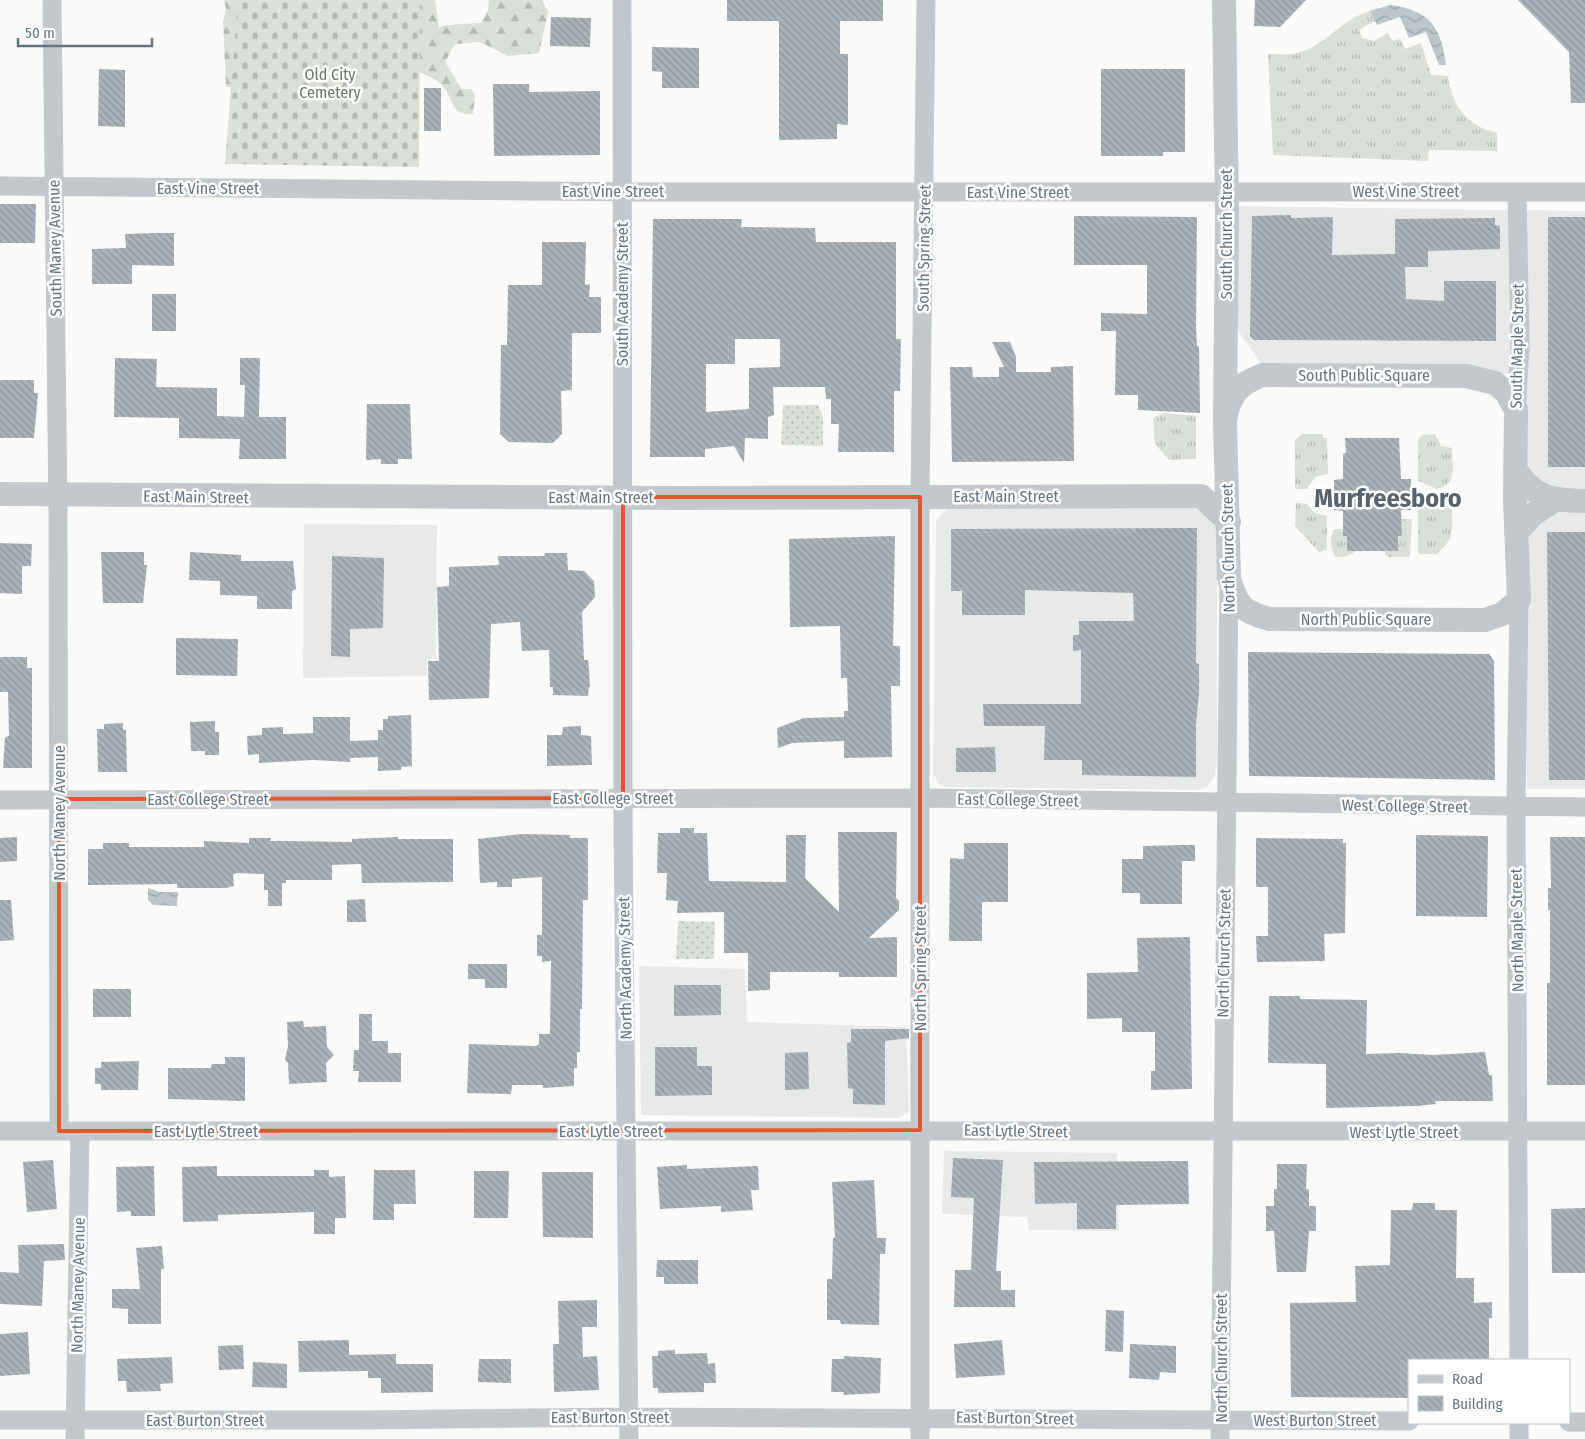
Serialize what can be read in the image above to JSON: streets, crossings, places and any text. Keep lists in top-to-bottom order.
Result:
{
  "streets": {
    "street": [
      "East Vine Street",
      "West Vine Street",
      "South Church Street",
      "South Maney Avenue",
      "South Spring Street",
      "South Academy Street",
      "South Maple Street",
      "South Public Square",
      "East Main Street",
      "North Church Street",
      "North Public Square",
      "East College Street",
      "West College Street",
      "North Maney Avenue",
      "North Maple Street",
      "North Academy Street",
      "North Spring Street",
      "East Lytle Street",
      "West Lytle Street",
      "East Burton Street",
      "West Burton Street"
    ]
  },
  "crossings": [
    ["East Vine Street", "West Vine Street"],
    ["East Vine Street", "South Church Street"],
    ["East Vine Street", "South Maney Avenue"],
    ["East Vine Street", "South Spring Street"],
    ["East Vine Street", "South Academy Street"],
    ["West Vine Street", "South Church Street"],
    ["West Vine Street", "South Maple Street"],
    ["South Church Street", "South Public Square"],
    ["South Church Street", "North Church Street"],
    ["South Maney Avenue", "East Main Street"],
    ["South Maney Avenue", "North Maney Avenue"],
    ["South Spring Street", "East Main Street"],
    ["South Spring Street", "North Spring Street"],
    ["South Academy Street", "East Main Street"],
    ["South Academy Street", "North Academy Street"],
    ["South Maple Street", "South Public Square"],
    ["South Maple Street", "North Maple Street"],
    ["East Main Street", "North Maney Avenue"],
    ["East Main Street", "North Academy Street"],
    ["East Main Street", "North Spring Street"],
    ["North Church Street", "North Public Square"],
    ["North Church Street", "East College Street"],
    ["North Church Street", "West College Street"],
    ["North Church Street", "East Lytle Street"],
    ["North Church Street", "West Lytle Street"],
    ["North Church Street", "East Burton Street"],
    ["North Church Street", "West Burton Street"],
    ["North Public Square", "North Maple Street"],
    ["East College Street", "West College Street"],
    ["East College Street", "North Maney Avenue"],
    ["East College Street", "North Academy Street"],
    ["East College Street", "North Spring Street"],
    ["West College Street", "North Maple Street"],
    ["North Maney Avenue", "East Lytle Street"],
    ["North Maney Avenue", "East Burton Street"],
    ["North Maple Street", "West Lytle Street"],
    ["North Academy Street", "East Lytle Street"],
    ["North Academy Street", "East Burton Street"],
    ["North Spring Street", "East Lytle Street"],
    ["North Spring Street", "East Burton Street"],
    ["East Lytle Street", "West Lytle Street"],
    ["East Burton Street", "West Burton Street"]
  ],
  "districts": ["Murfreesboro"],
  "parks": ["Old City Cemetery"],
  "legend": ["Road", "Building"],
  "scale_bar": "50 m"
}
